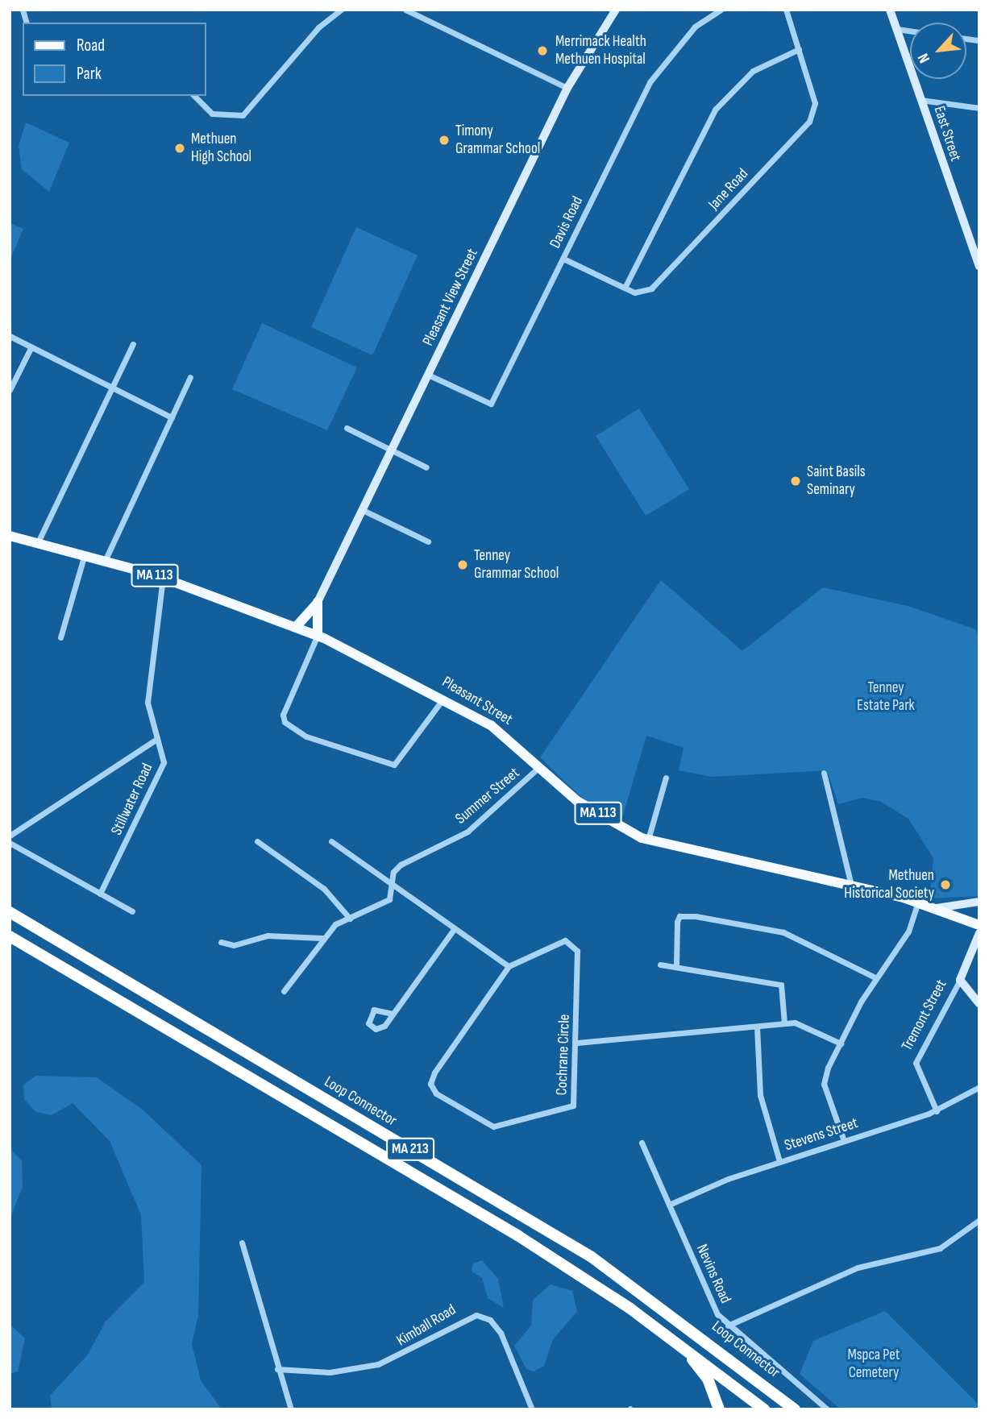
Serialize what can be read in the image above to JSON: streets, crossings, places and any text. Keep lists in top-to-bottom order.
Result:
{
  "streets": {
    "highway": ["Loop Connector", "MA 213"],
    "main road": ["MA 113", "Pleasant Street"],
    "street": [
      "East Street",
      "Jane Road",
      "Davis Road",
      "Pleasant View Street",
      "Summer Street",
      "Stillwater Road",
      "Tremont Street",
      "Cochrane Circle",
      "Stevens Street",
      "Nevins Road",
      "Kimball Road"
    ]
  },
  "crossings": [
    ["Jane Road", "Davis Road"],
    ["Davis Road", "Pleasant View Street"],
    ["Pleasant Street", "Summer Street"],
    ["Pleasant Street", "Stillwater Road"],
    ["Tremont Street", "Stevens Street"],
    ["Stevens Street", "Nevins Road"]
  ],
  "parks": ["Tenney Estate Park", "Mspca Pet Cemetery"],
  "places": [
    "Merrimack Health Methuen Hospital",
    "Timony Grammar School",
    "Methuen High School",
    "Saint Basils Seminary",
    "Tenney Grammar School",
    "Methuen Historical Society"
  ],
  "legend": ["Road", "Park"],
  "north": "bottom left"
}
